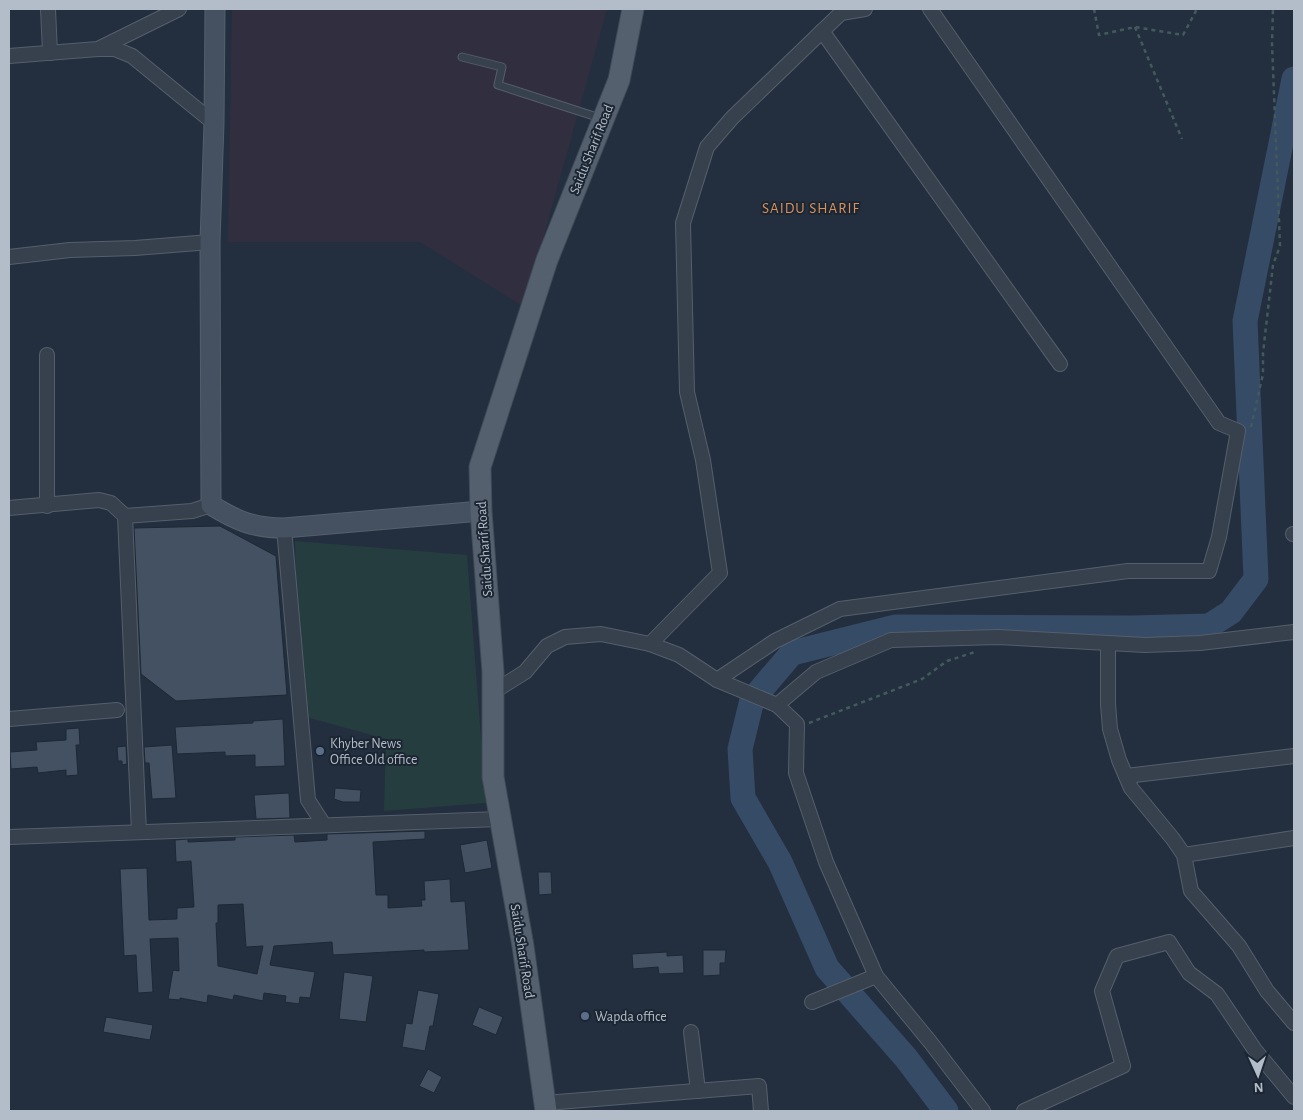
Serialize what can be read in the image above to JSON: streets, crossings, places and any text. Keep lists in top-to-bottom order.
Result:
{
  "streets": {
    "main road": ["Saidu Sharif Road"]
  },
  "districts": ["SAIDU SHARIF"],
  "places": ["Khyber News Office Old office", "Wapda office"],
  "north": "bottom"
}
